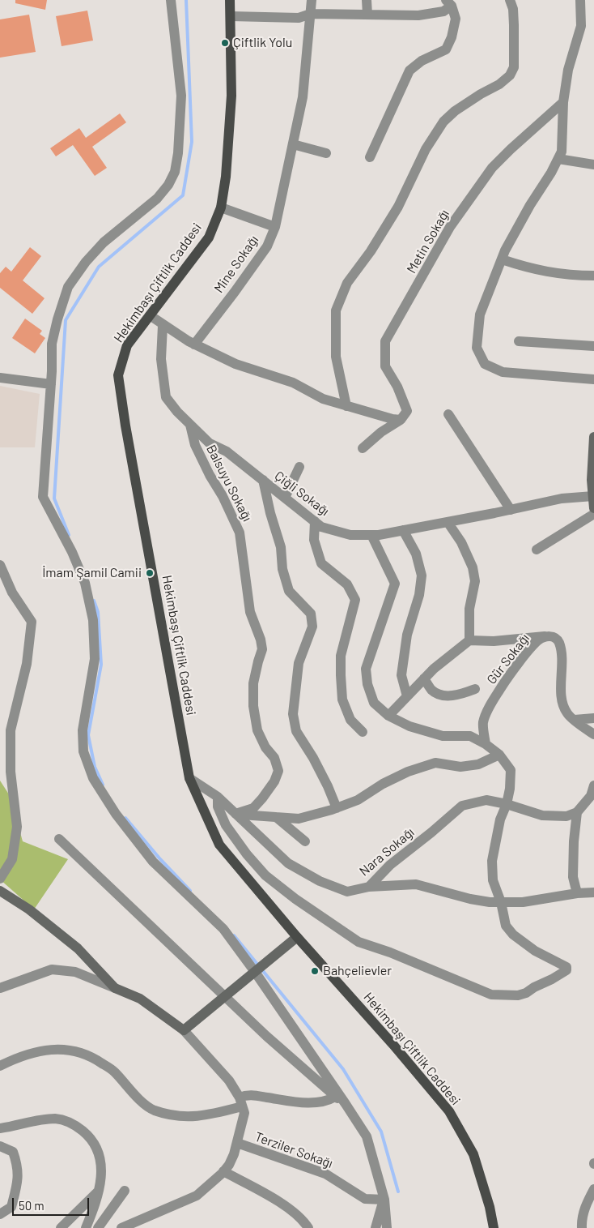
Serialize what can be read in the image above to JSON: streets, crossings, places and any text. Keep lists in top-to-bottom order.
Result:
{
  "streets": {
    "main road": ["Hekimbaşı Çiftlik Caddesi"],
    "street": [
      "Metin Sokağı",
      "Mine Sokağı",
      "Balsuyu Sokağı",
      "Çiğli Sokağı",
      "Gür Sokağı",
      "Nara Sokağı",
      "Terziler Sokağı"
    ]
  },
  "crossings": [
    ["Hekimbaşı Çiftlik Caddesi", "Nara Sokağı"],
    ["Balsuyu Sokağı", "Çiğli Sokağı"],
    ["Balsuyu Sokağı", "Nara Sokağı"]
  ],
  "places": ["Çiftlik Yolu", "İmam Şamil Camii", "Bahçelievler"],
  "scale_bar": "50 m"
}
